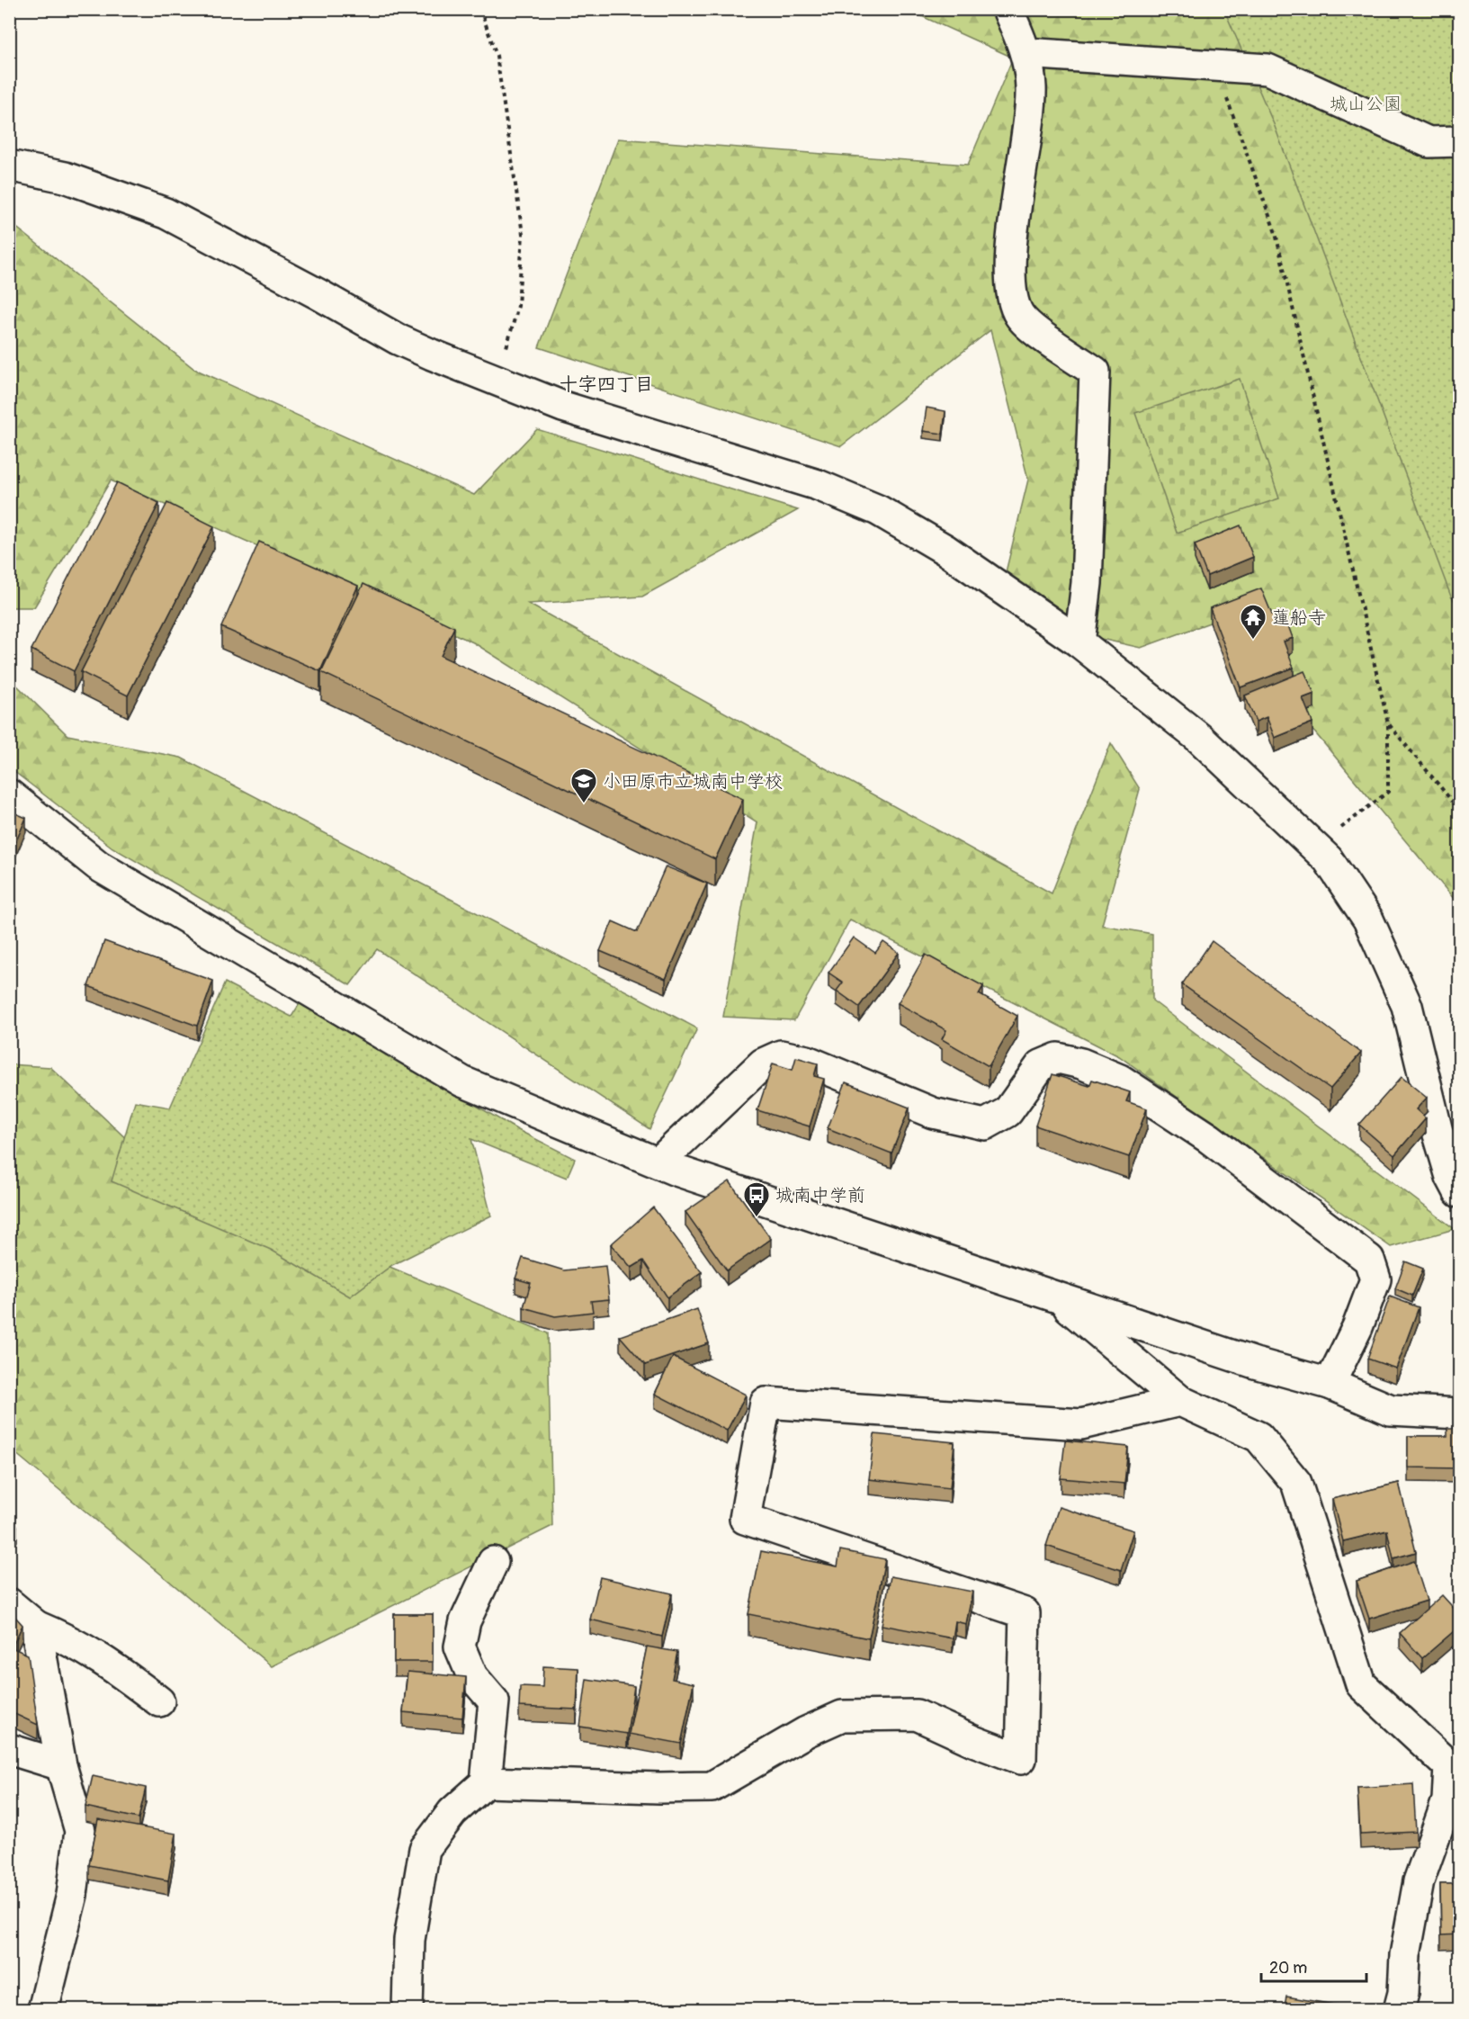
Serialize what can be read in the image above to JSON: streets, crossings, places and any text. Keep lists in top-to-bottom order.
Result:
{
  "districts": ["十字四丁目"],
  "parks": ["城山公園"],
  "places": {
    "temple": ["蓮船寺"],
    "school or university": ["小田原市立城南中学校"],
    "bus stop": ["城南中学前"]
  },
  "scale_bar": "20 m"
}
